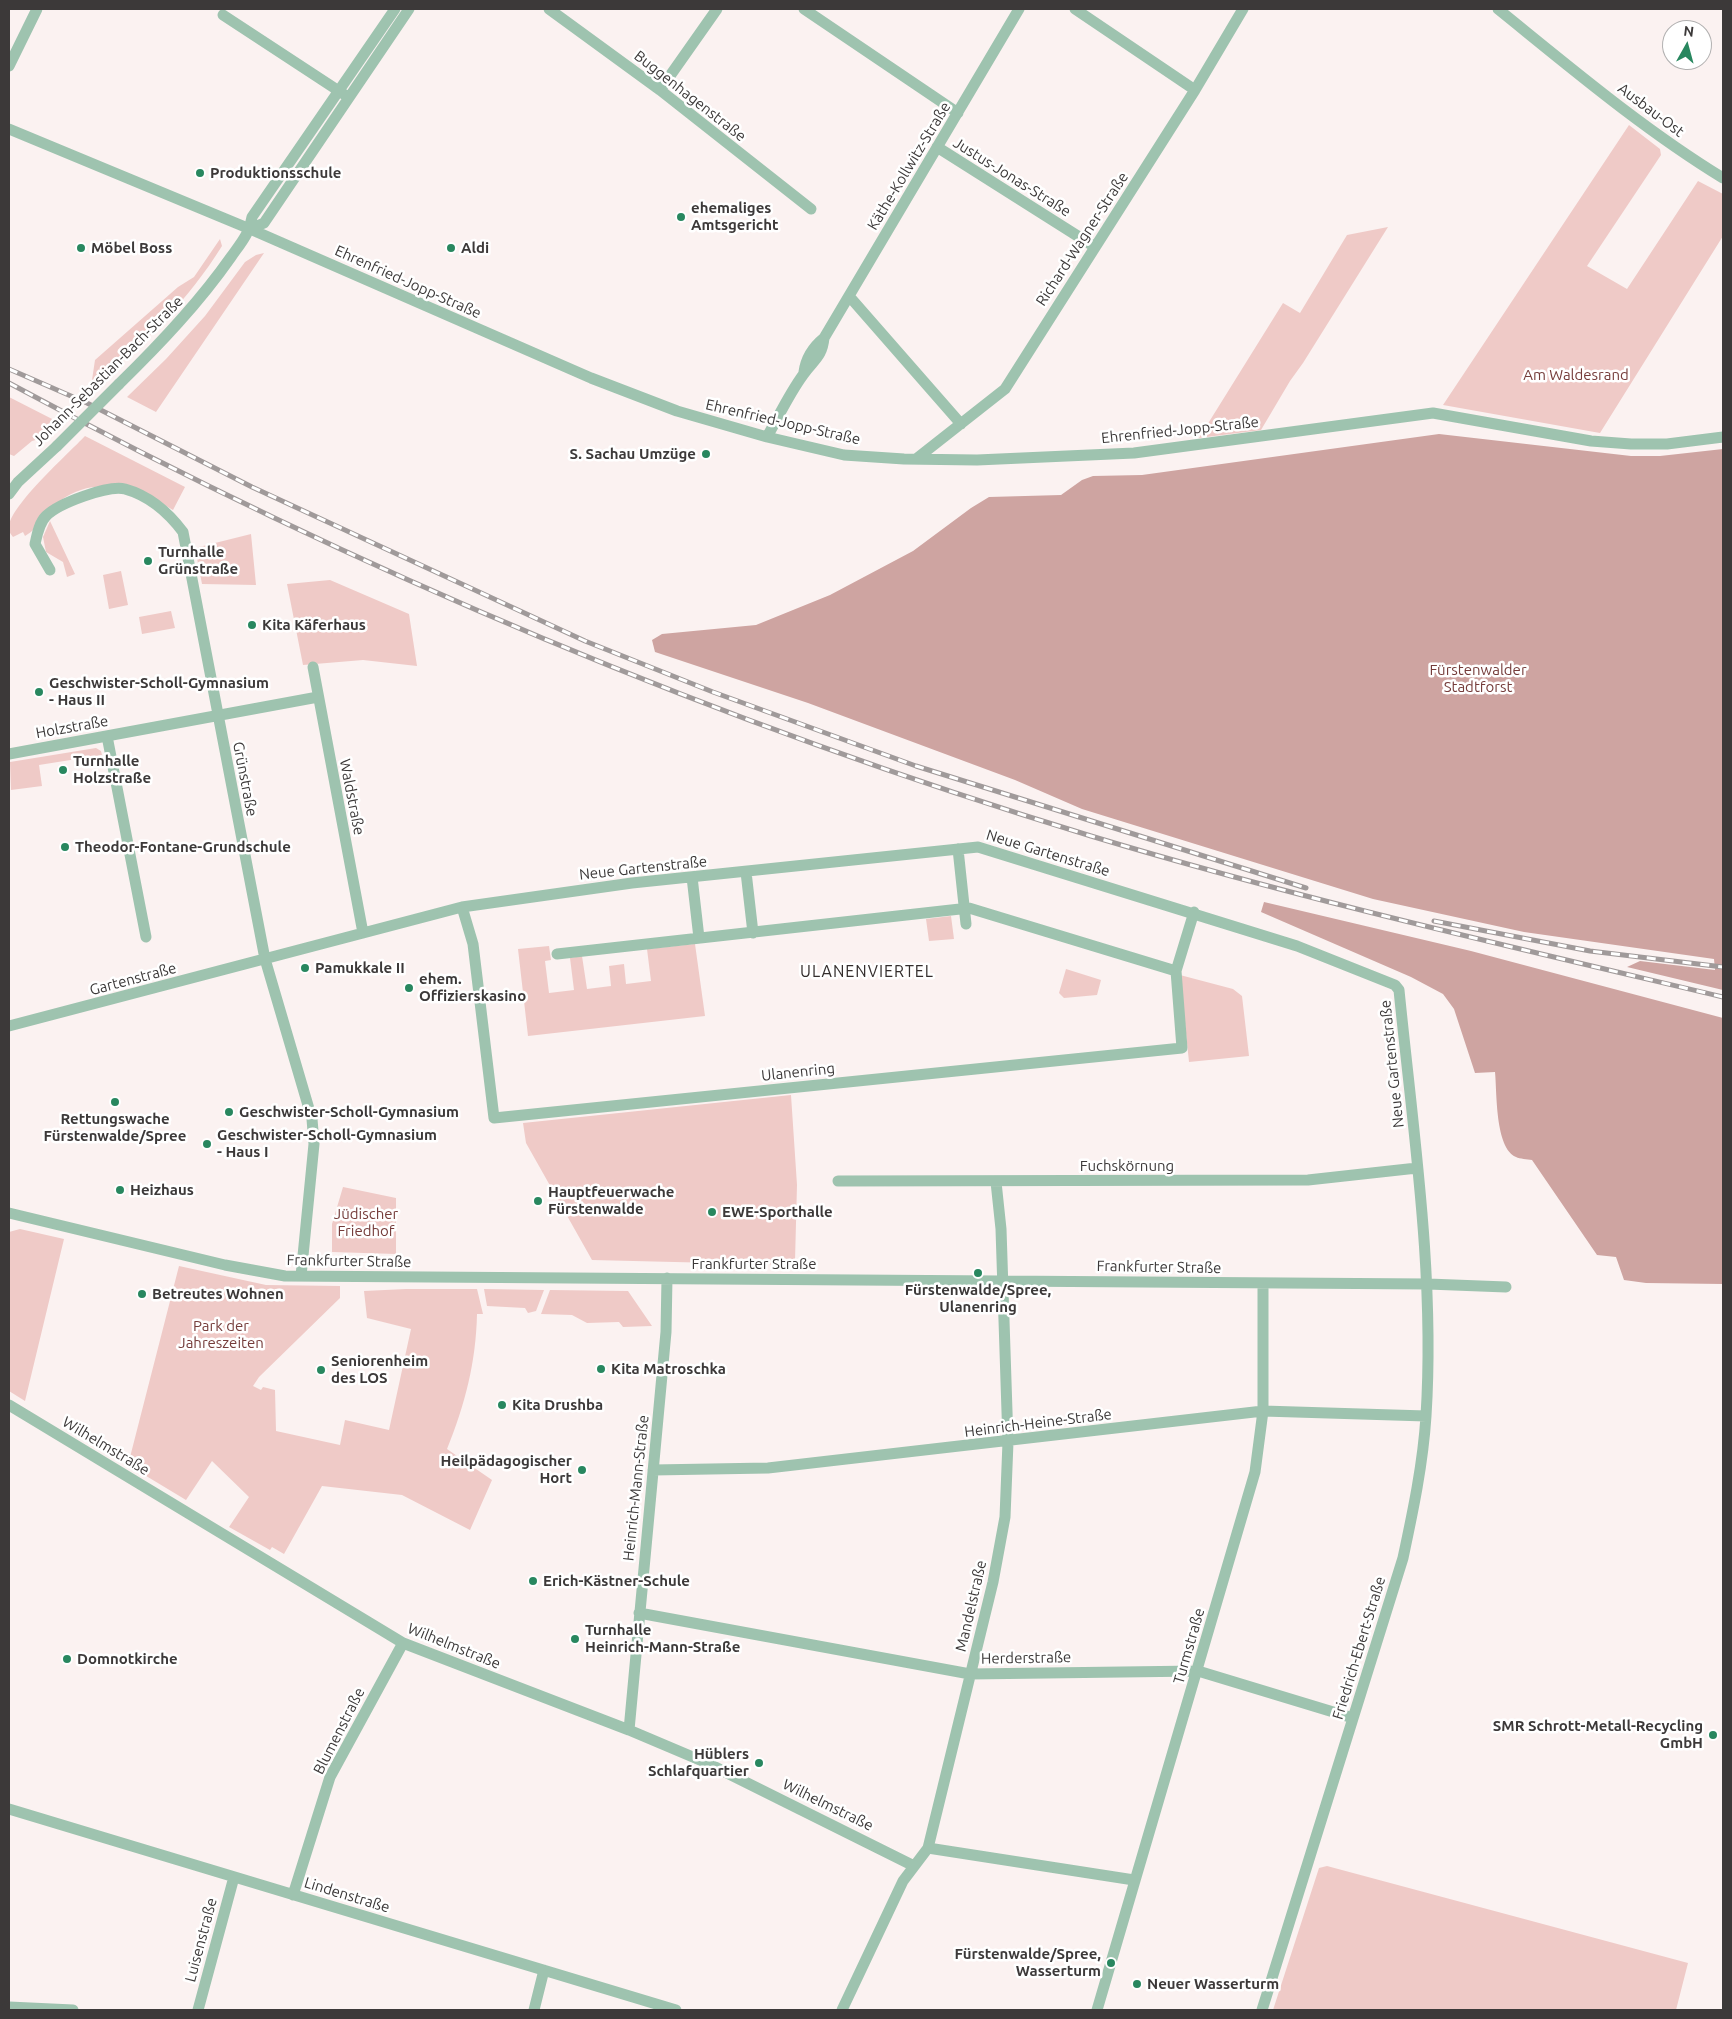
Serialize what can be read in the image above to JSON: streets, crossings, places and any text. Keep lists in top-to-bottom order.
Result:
{
  "streets": {
    "street": [
      "Buggenhagenstraße",
      "Ausbau-Ost",
      "Käthe-Kollwitz-Straße",
      "Justus-Jonas-Straße",
      "Richard-Wagner-Straße",
      "Ehrenfried-Jopp-Straße",
      "Johann-Sebastian-Bach-Straße",
      "Holzstraße",
      "Grünstraße",
      "Waldstraße",
      "Neue Gartenstraße",
      "Gartenstraße",
      "Ulanenring",
      "Fuchskörnung",
      "Frankfurter Straße",
      "Heinrich-Heine-Straße",
      "Wilhelmstraße",
      "Heinrich-Mann-Straße",
      "Mandelstraße",
      "Turmstraße",
      "Friedrich-Ebert-Straße",
      "Herderstraße",
      "Blumenstraße",
      "Lindenstraße",
      "Luisenstraße"
    ]
  },
  "crossings": [
    ["Käthe-Kollwitz-Straße", "Justus-Jonas-Straße"],
    ["Käthe-Kollwitz-Straße", "Ehrenfried-Jopp-Straße"],
    ["Justus-Jonas-Straße", "Richard-Wagner-Straße"],
    ["Richard-Wagner-Straße", "Ehrenfried-Jopp-Straße"],
    ["Ehrenfried-Jopp-Straße", "Johann-Sebastian-Bach-Straße"],
    ["Holzstraße", "Grünstraße"],
    ["Holzstraße", "Waldstraße"],
    ["Grünstraße", "Neue Gartenstraße"],
    ["Grünstraße", "Gartenstraße"],
    ["Grünstraße", "Frankfurter Straße"],
    ["Waldstraße", "Neue Gartenstraße"],
    ["Neue Gartenstraße", "Gartenstraße"],
    ["Neue Gartenstraße", "Ulanenring"],
    ["Neue Gartenstraße", "Fuchskörnung"],
    ["Neue Gartenstraße", "Frankfurter Straße"],
    ["Neue Gartenstraße", "Friedrich-Ebert-Straße"],
    ["Fuchskörnung", "Mandelstraße"],
    ["Frankfurter Straße", "Heinrich-Mann-Straße"],
    ["Frankfurter Straße", "Mandelstraße"],
    ["Frankfurter Straße", "Turmstraße"],
    ["Frankfurter Straße", "Friedrich-Ebert-Straße"],
    ["Heinrich-Heine-Straße", "Heinrich-Mann-Straße"],
    ["Heinrich-Heine-Straße", "Mandelstraße"],
    ["Heinrich-Heine-Straße", "Turmstraße"],
    ["Heinrich-Heine-Straße", "Friedrich-Ebert-Straße"],
    ["Wilhelmstraße", "Heinrich-Mann-Straße"],
    ["Wilhelmstraße", "Mandelstraße"],
    ["Wilhelmstraße", "Blumenstraße"],
    ["Heinrich-Mann-Straße", "Herderstraße"],
    ["Mandelstraße", "Herderstraße"],
    ["Turmstraße", "Herderstraße"],
    ["Friedrich-Ebert-Straße", "Herderstraße"],
    ["Blumenstraße", "Lindenstraße"],
    ["Lindenstraße", "Luisenstraße"]
  ],
  "districts": ["ULANENVIERTEL"],
  "parks": [
    "Am Waldesrand",
    "Fürstenwalder Stadtforst",
    "Jüdischer Friedhof",
    "Park der Jahreszeiten"
  ],
  "places": [
    "Produktionsschule",
    "ehemaliges Amtsgericht",
    "Möbel Boss",
    "Aldi",
    "S. Sachau Umzüge",
    "Turnhalle Grünstraße",
    "Kita Käferhaus",
    "Geschwister-Scholl-Gymnasium - Haus II",
    "Turnhalle Holzstraße",
    "Theodor-Fontane-Grundschule",
    "Pamukkale II",
    "ehem. Offizierskasino",
    "Rettungswache Fürstenwalde/Spree",
    "Geschwister-Scholl-Gymnasium",
    "Geschwister-Scholl-Gymnasium - Haus I",
    "Heizhaus",
    "Hauptfeuerwache Fürstenwalde",
    "EWE-Sporthalle",
    "Fürstenwalde/Spree, Ulanenring",
    "Betreutes Wohnen",
    "Kita Matroschka",
    "Seniorenheim des LOS",
    "Kita Drushba",
    "Heilpädagogischer Hort",
    "Erich-Kästner-Schule",
    "Turnhalle Heinrich-Mann-Straße",
    "Domnotkirche",
    "SMR Schrott-Metall-Recycling GmbH",
    "Hüblers Schlafquartier",
    "Fürstenwalde/Spree, Wasserturm",
    "Neuer Wasserturm"
  ],
  "north": "top"
}
